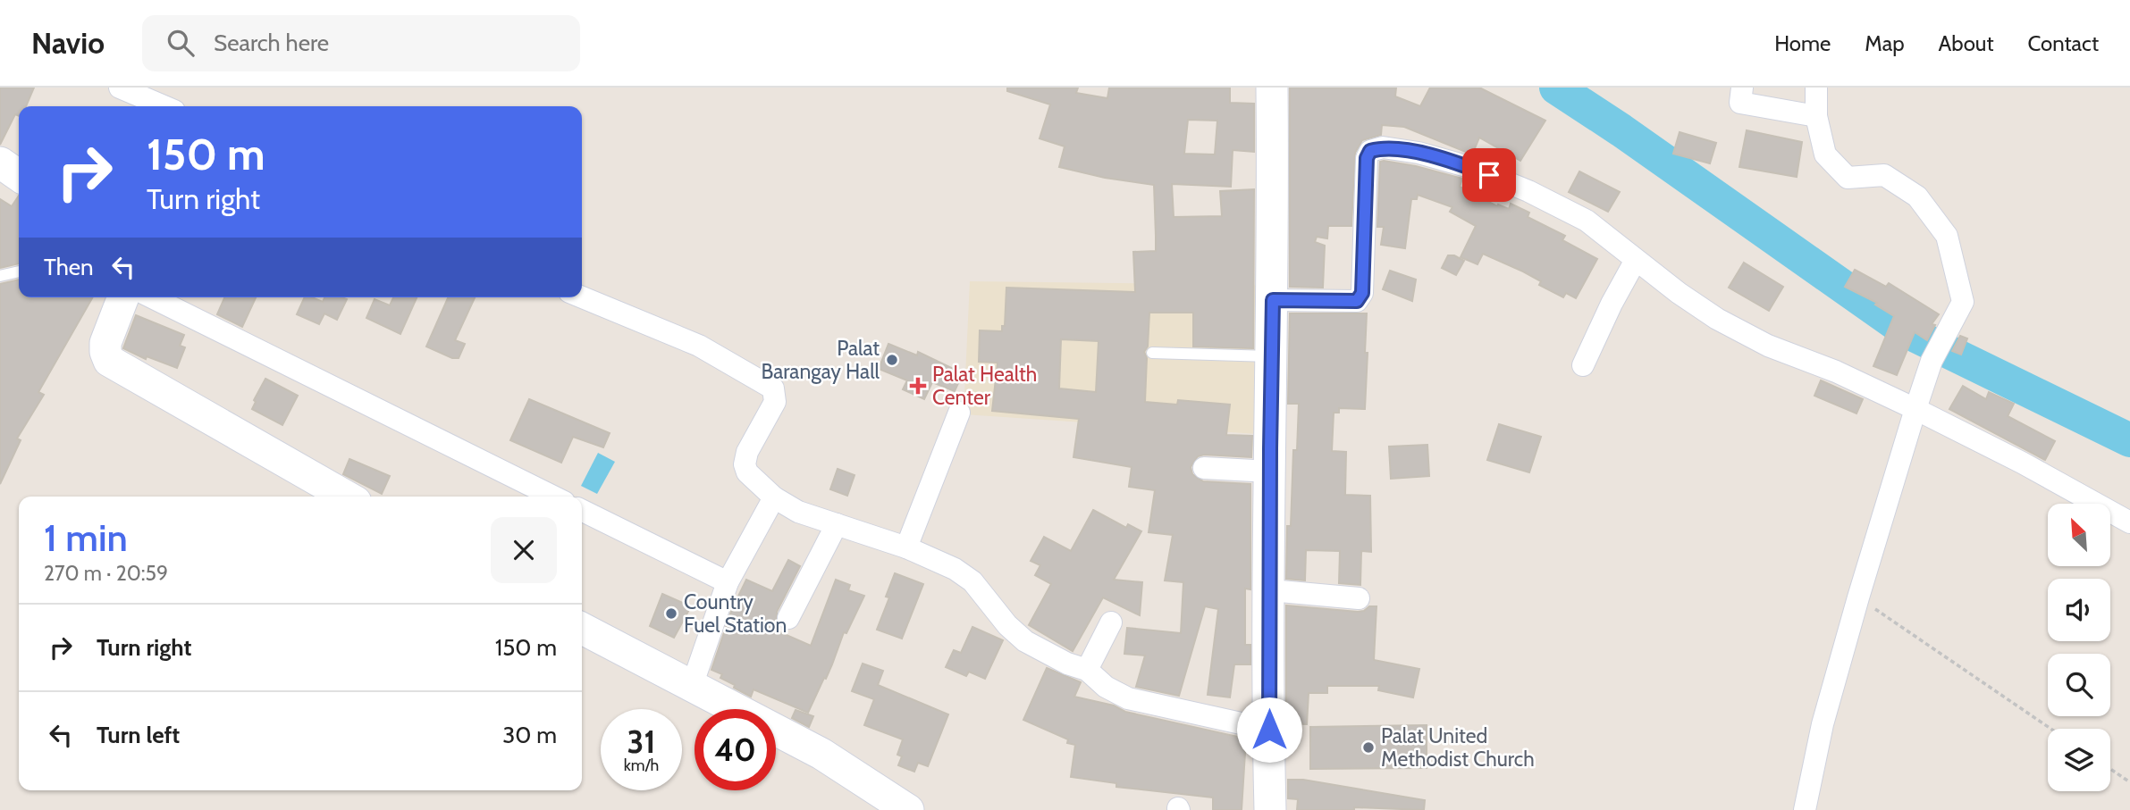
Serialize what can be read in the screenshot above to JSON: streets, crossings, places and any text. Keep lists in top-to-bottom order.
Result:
{
  "places": {
    "other": ["Palat Barangay Hall", "Country Fuel Station", "Palat United Methodist Church"],
    "health": ["Palat Health Center"]
  },
  "north": "top left",
  "page": {
    "header": "Navio",
    "search": "Search here",
    "nav": [
      "Home",
      "Map",
      "About",
      "Contact"
    ],
    "turn": ["150 m", "Turn right"],
    "then": "Then",
    "heading": ["1 min", "270 m · 20:59"],
    "list": [
      {
        "name": "Turn right",
        "value": "150 m"
      },
      {
        "name": "Turn left",
        "value": "30 m"
      }
    ],
    "speed": "31 km/h",
    "limit": "40"
  }
}
